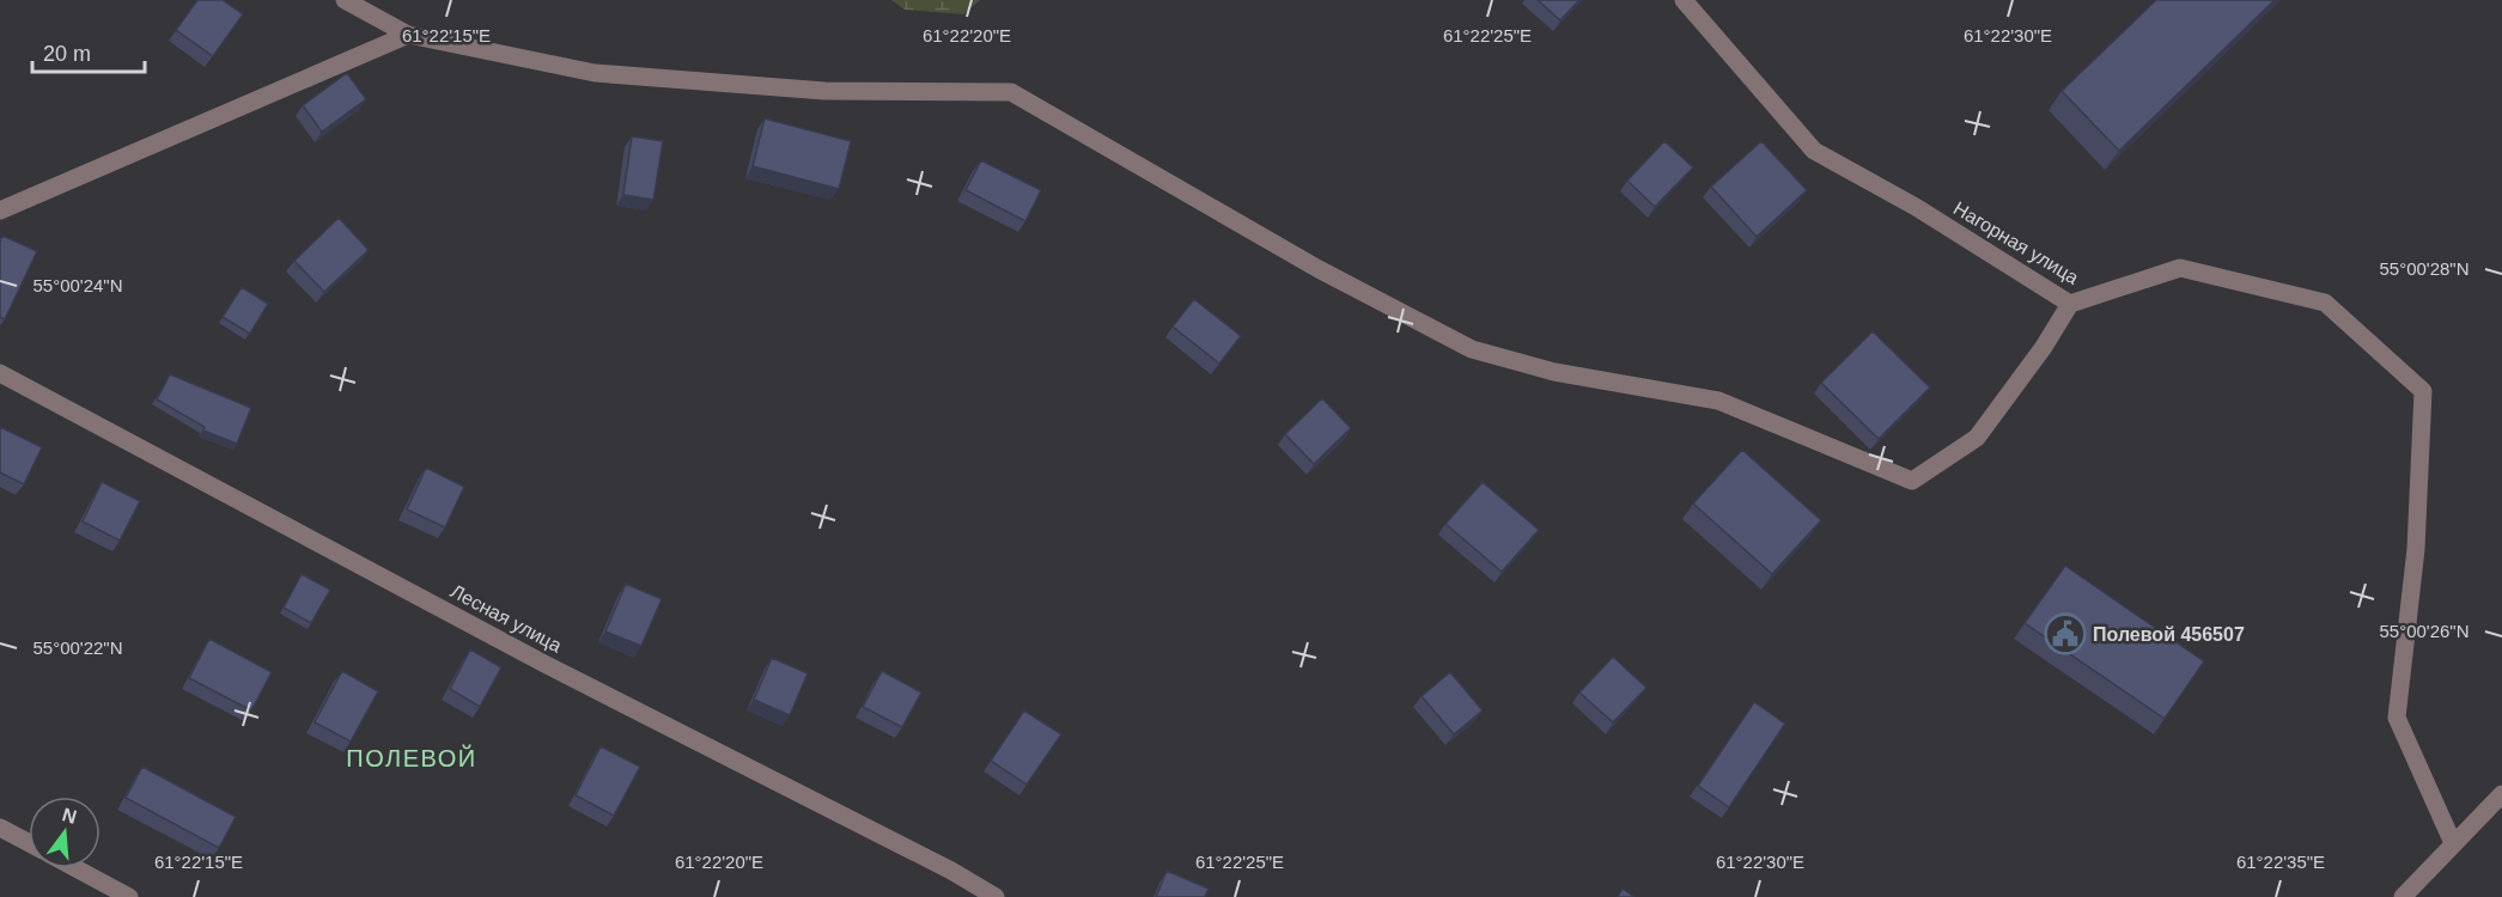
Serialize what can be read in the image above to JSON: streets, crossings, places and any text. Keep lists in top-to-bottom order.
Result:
{
  "streets": {
    "street": ["Нагорная улица", "Лесная улица"]
  },
  "districts": ["ПОЛЕВОЙ"],
  "places": {
    "public building": ["Полевой 456507"]
  },
  "scale_bar": "20 m",
  "north": "top",
  "coordinates": [
    "61°22'15\"E",
    "61°22'20\"E",
    "61°22'25\"E",
    "61°22'30\"E",
    "55°00'28\"N",
    "55°00'24\"N",
    "55°00'26\"N",
    "55°00'22\"N",
    "61°22'35\"E"
  ]
}
